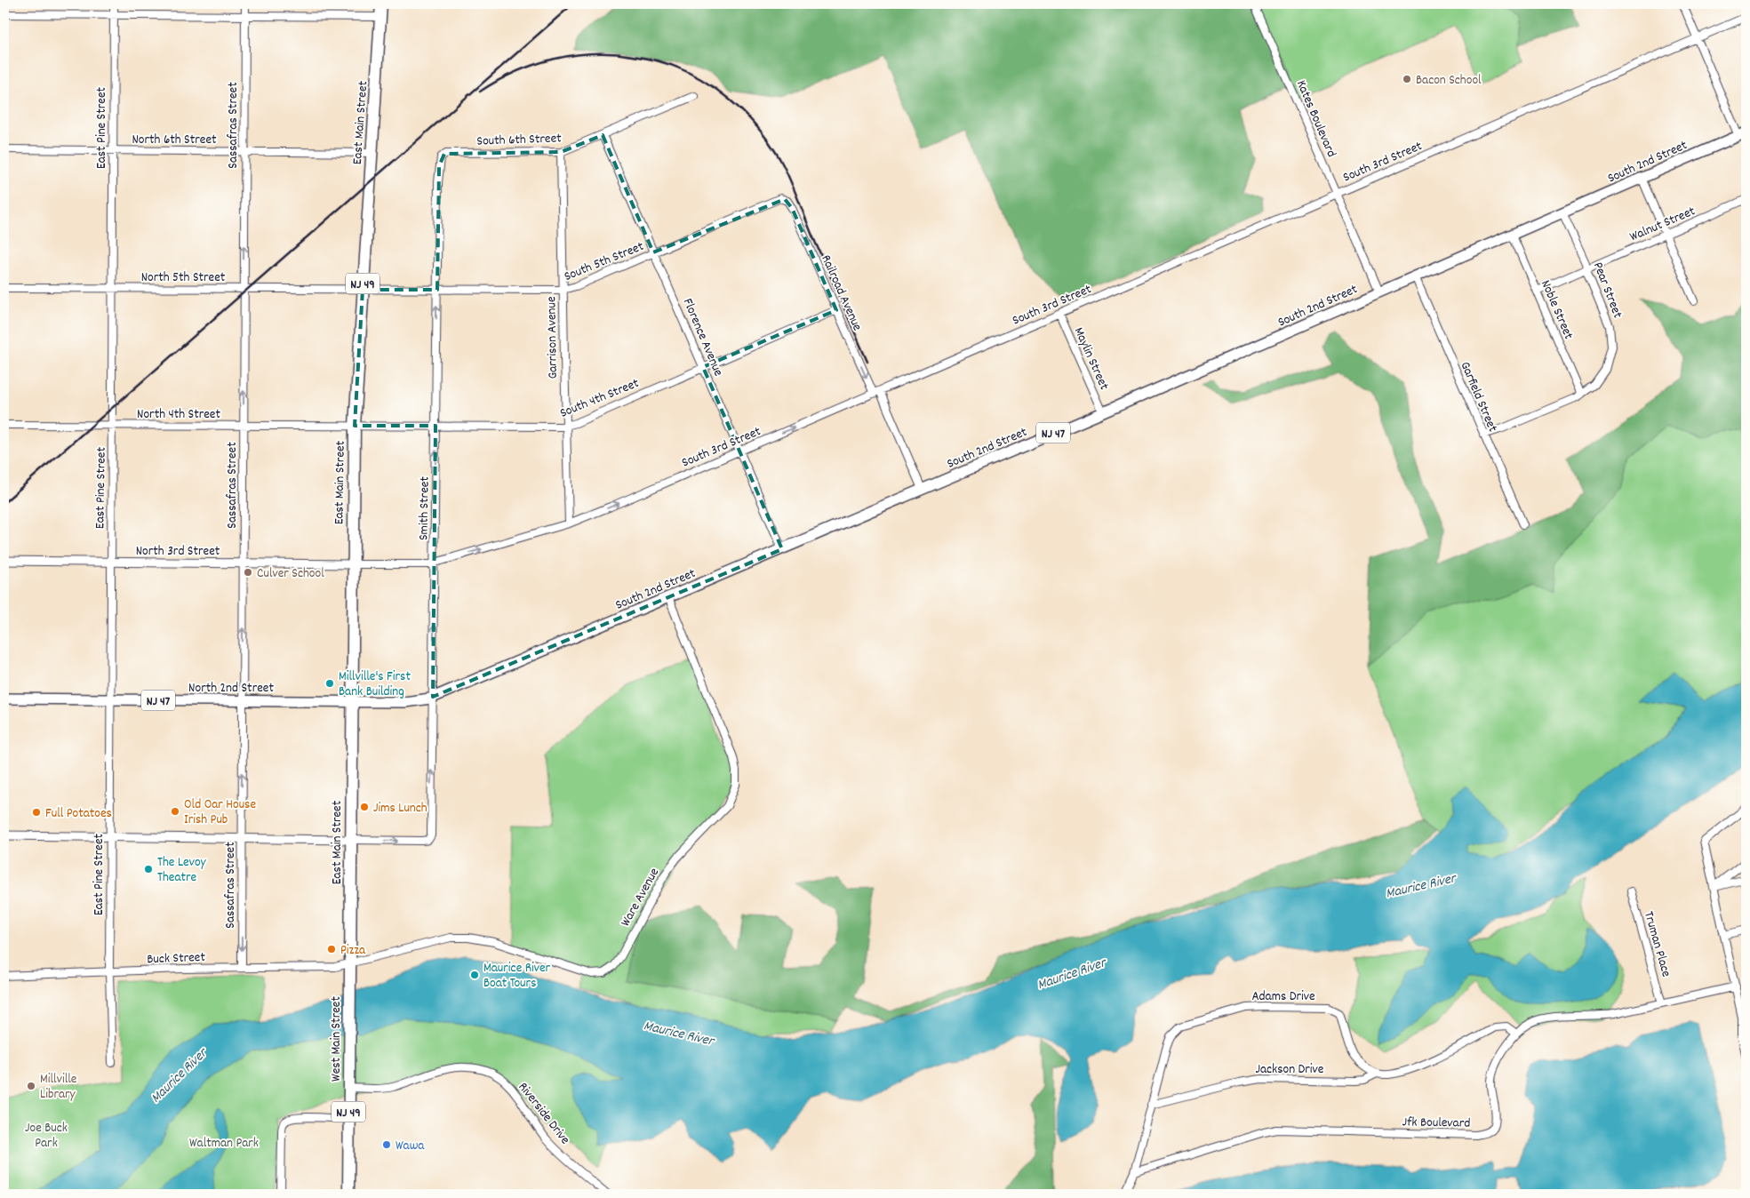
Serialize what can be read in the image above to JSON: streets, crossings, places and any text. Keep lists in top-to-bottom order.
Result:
{
  "streets": {
    "highway": ["East Main Street", "NJ 49", "West Main Street"],
    "main road": ["South 2nd Street", "NJ 47", "North 2nd Street"],
    "street": [
      "Kates Boulevard",
      "Sassafras Street",
      "East Pine Street",
      "North 6th Street",
      "South 6th Street",
      "South 3rd Street",
      "Walnut Street",
      "South 5th Street",
      "North 5th Street",
      "Pear Street",
      "Railroad Avenue",
      "Noble Street",
      "Florence Avenue",
      "Garrison Avenue",
      "Maylin Street",
      "Garfield Street",
      "South 4th Street",
      "North 4th Street",
      "Smith Street",
      "North 3rd Street",
      "Ware Avenue",
      "Truman Place",
      "Buck Street",
      "Adams Drive",
      "Jackson Drive",
      "Riverside Drive",
      "Jfk Boulevard"
    ]
  },
  "crossings": [
    ["Kates Boulevard", "South 3rd Street"],
    ["Kates Boulevard", "South 2nd Street"],
    ["East Main Street", "North 6th Street"],
    ["East Main Street", "South 3rd Street"],
    ["East Main Street", "South 2nd Street"],
    ["East Main Street", "South 5th Street"],
    ["East Main Street", "North 5th Street"],
    ["East Main Street", "South 4th Street"],
    ["East Main Street", "North 4th Street"],
    ["East Main Street", "Smith Street"],
    ["East Main Street", "North 3rd Street"],
    ["East Main Street", "North 2nd Street"],
    ["East Main Street", "Ware Avenue"],
    ["East Main Street", "Buck Street"],
    ["East Main Street", "West Main Street"],
    ["Sassafras Street", "North 6th Street"],
    ["Sassafras Street", "North 5th Street"],
    ["Sassafras Street", "North 4th Street"],
    ["Sassafras Street", "North 3rd Street"],
    ["Sassafras Street", "North 2nd Street"],
    ["Sassafras Street", "Buck Street"],
    ["East Pine Street", "North 6th Street"],
    ["East Pine Street", "North 5th Street"],
    ["East Pine Street", "North 4th Street"],
    ["East Pine Street", "North 3rd Street"],
    ["East Pine Street", "North 2nd Street"],
    ["East Pine Street", "Buck Street"],
    ["South 6th Street", "Florence Avenue"],
    ["South 6th Street", "Garrison Avenue"],
    ["South 6th Street", "Smith Street"],
    ["South 3rd Street", "Railroad Avenue"],
    ["South 3rd Street", "Florence Avenue"],
    ["South 3rd Street", "Garrison Avenue"],
    ["South 3rd Street", "Maylin Street"],
    ["South 3rd Street", "Smith Street"],
    ["South 3rd Street", "North 3rd Street"],
    ["South 2nd Street", "Pear Street"],
    ["South 2nd Street", "Railroad Avenue"],
    ["South 2nd Street", "Noble Street"],
    ["South 2nd Street", "Florence Avenue"],
    ["South 2nd Street", "Maylin Street"],
    ["South 2nd Street", "Garfield Street"],
    ["South 2nd Street", "Smith Street"],
    ["South 2nd Street", "North 2nd Street"],
    ["South 2nd Street", "Ware Avenue"],
    ["Walnut Street", "Pear Street"],
    ["Walnut Street", "Noble Street"],
    ["South 5th Street", "North 5th Street"],
    ["South 5th Street", "Railroad Avenue"],
    ["South 5th Street", "Florence Avenue"],
    ["South 5th Street", "Garrison Avenue"],
    ["South 5th Street", "Smith Street"],
    ["Pear Street", "Noble Street"],
    ["Pear Street", "Garfield Street"],
    ["Railroad Avenue", "South 4th Street"],
    ["Florence Avenue", "South 4th Street"],
    ["Garrison Avenue", "South 4th Street"],
    ["South 4th Street", "North 4th Street"],
    ["South 4th Street", "Smith Street"],
    ["Ware Avenue", "Buck Street"],
    ["Ware Avenue", "West Main Street"],
    ["Truman Place", "Jfk Boulevard"],
    ["Buck Street", "West Main Street"],
    ["Adams Drive", "Jackson Drive"],
    ["Adams Drive", "Jfk Boulevard"],
    ["West Main Street", "Riverside Drive"]
  ],
  "one_way": ["Railroad Avenue", "Smith Street"],
  "water": ["Maurice River"],
  "parks": ["Joe Buck Park", "Waltman Park"],
  "places": [
    "Bacon School",
    "Culver School",
    "Millville's First Bank Building",
    "Jims Lunch",
    "Old Oar House Irish Pub",
    "Full Potatoes",
    "The Levoy Theatre",
    "Pizza",
    "Maurice River Boat Tours",
    "Millville Library",
    "Wawa"
  ]
}
